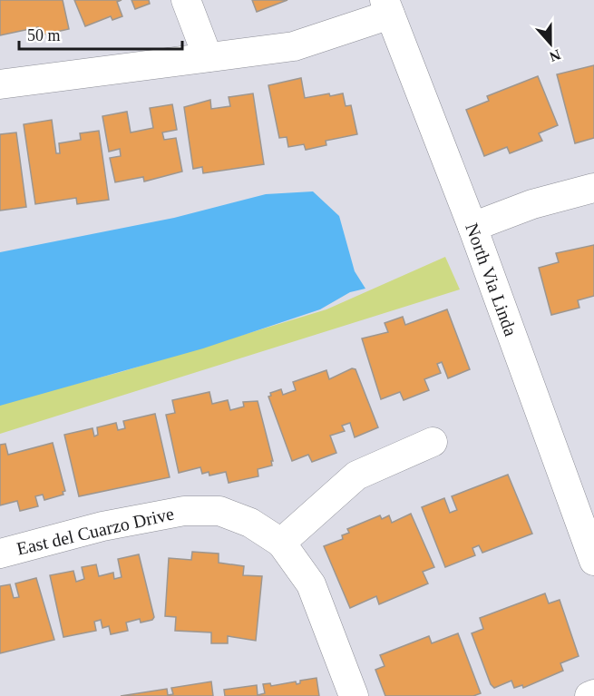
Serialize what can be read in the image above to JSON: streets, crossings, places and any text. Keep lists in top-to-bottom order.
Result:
{
  "streets": {
    "street": ["North Via Linda", "East del Cuarzo Drive"]
  },
  "scale_bar": "50 m",
  "north": "bottom"
}
